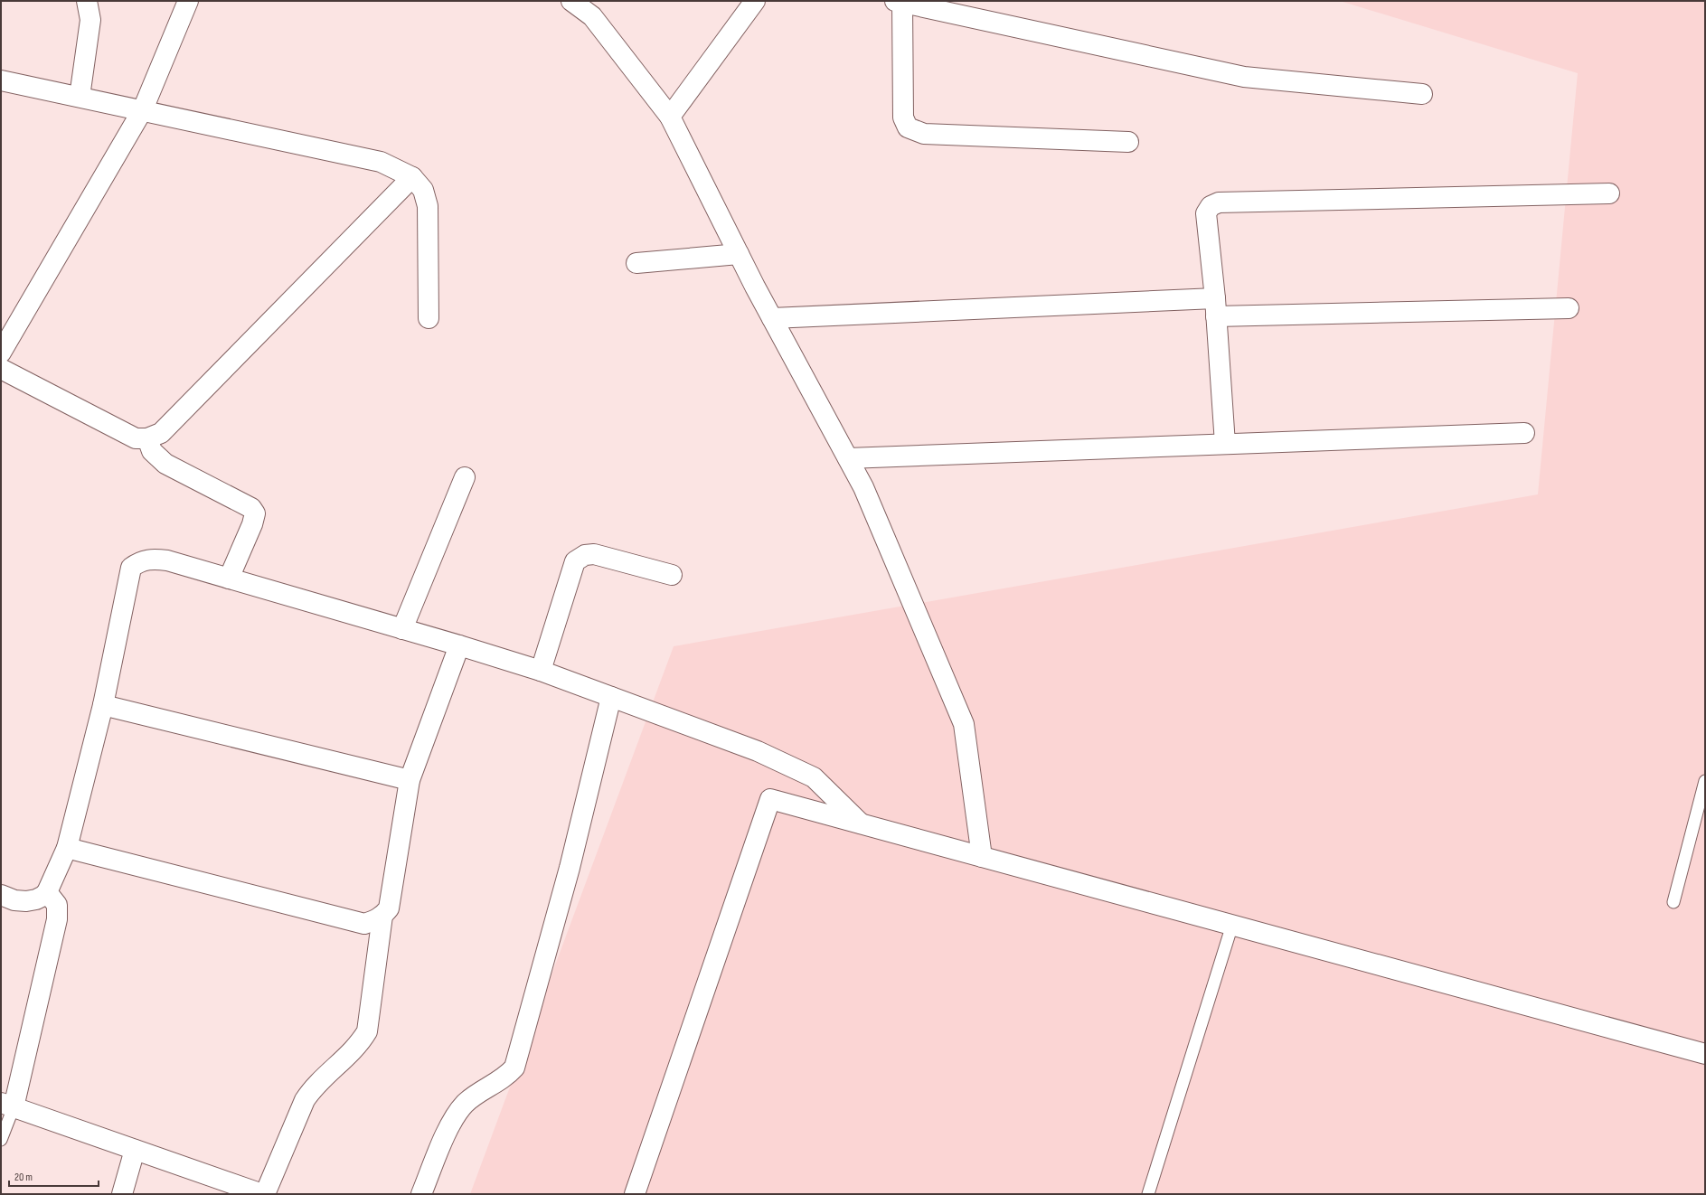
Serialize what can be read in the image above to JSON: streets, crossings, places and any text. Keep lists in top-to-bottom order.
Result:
{
  "scale_bar": "20 m"
}
